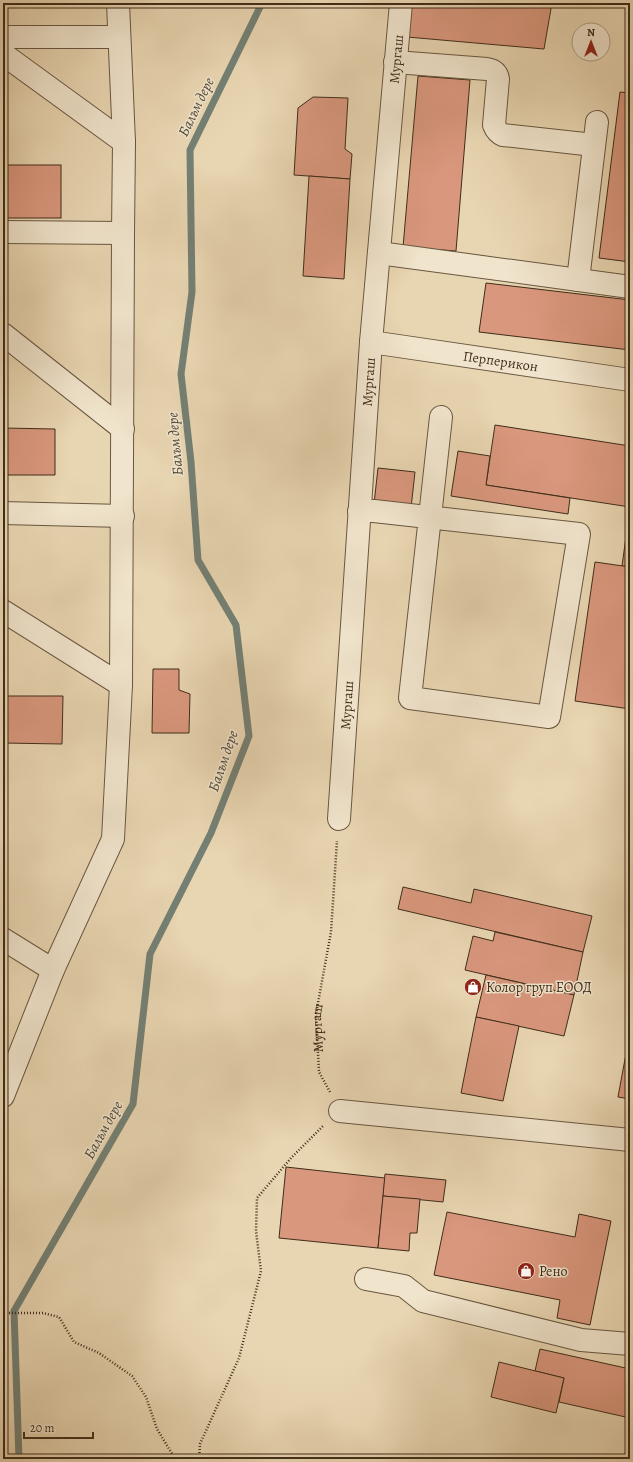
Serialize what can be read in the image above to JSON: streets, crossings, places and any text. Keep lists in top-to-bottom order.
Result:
{
  "streets": {
    "street": ["Мургаш", "Перперикон"]
  },
  "crossings": [
    ["Мургаш", "Перперикон"]
  ],
  "water": ["Балъм дере"],
  "places": {
    "shop": ["Колор груп ЕООД", "Рено"]
  },
  "scale_bar": "20 m",
  "north": "top"
}
